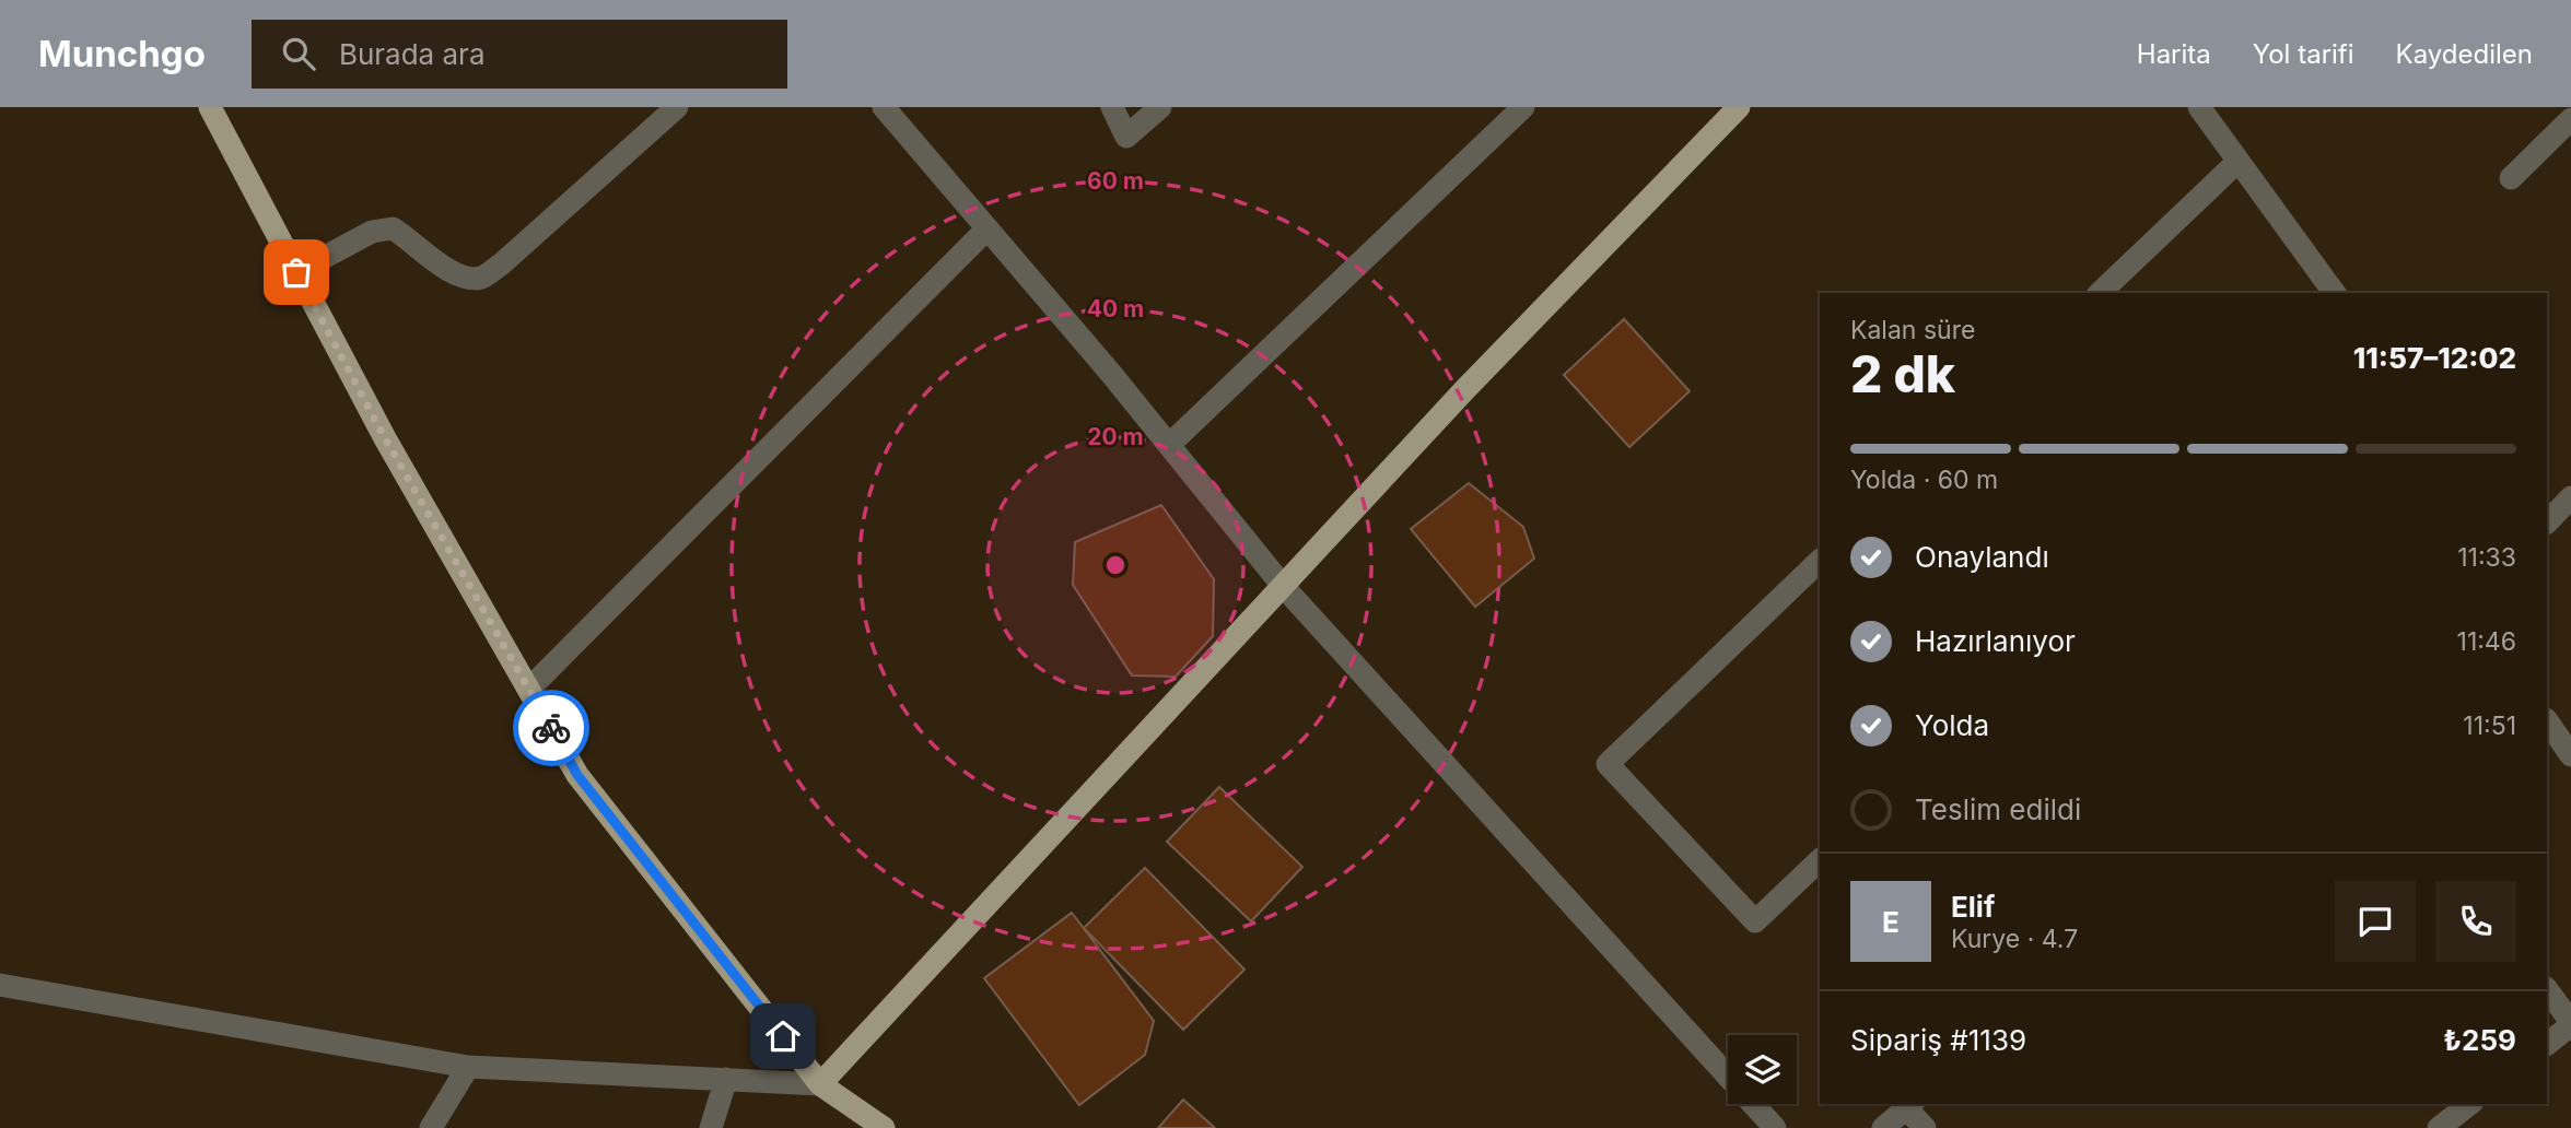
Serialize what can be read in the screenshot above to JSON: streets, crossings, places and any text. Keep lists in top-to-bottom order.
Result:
{
  "page": {
    "header": "Munchgo",
    "search": "Burada ara",
    "nav": ["Harita", "Yol tarifi", "Kaydedilen"],
    "heading": ["2 dk", "Kalan süre", "11:57–12:02"],
    "panel": [
      "Elif",
      "Kurye · 4.7",
      "Sipariş #1139",
      "₺259"
    ],
    "bar": "Yolda · 60 m",
    "list": [
      ["Onaylandı", "11:33"],
      ["Hazırlanıyor", "11:46"],
      ["Yolda", "11:51"],
      "Teslim edildi"
    ],
    "round": "E"
  },
  "rings": ["60 m", "40 m", "20 m"]
}
